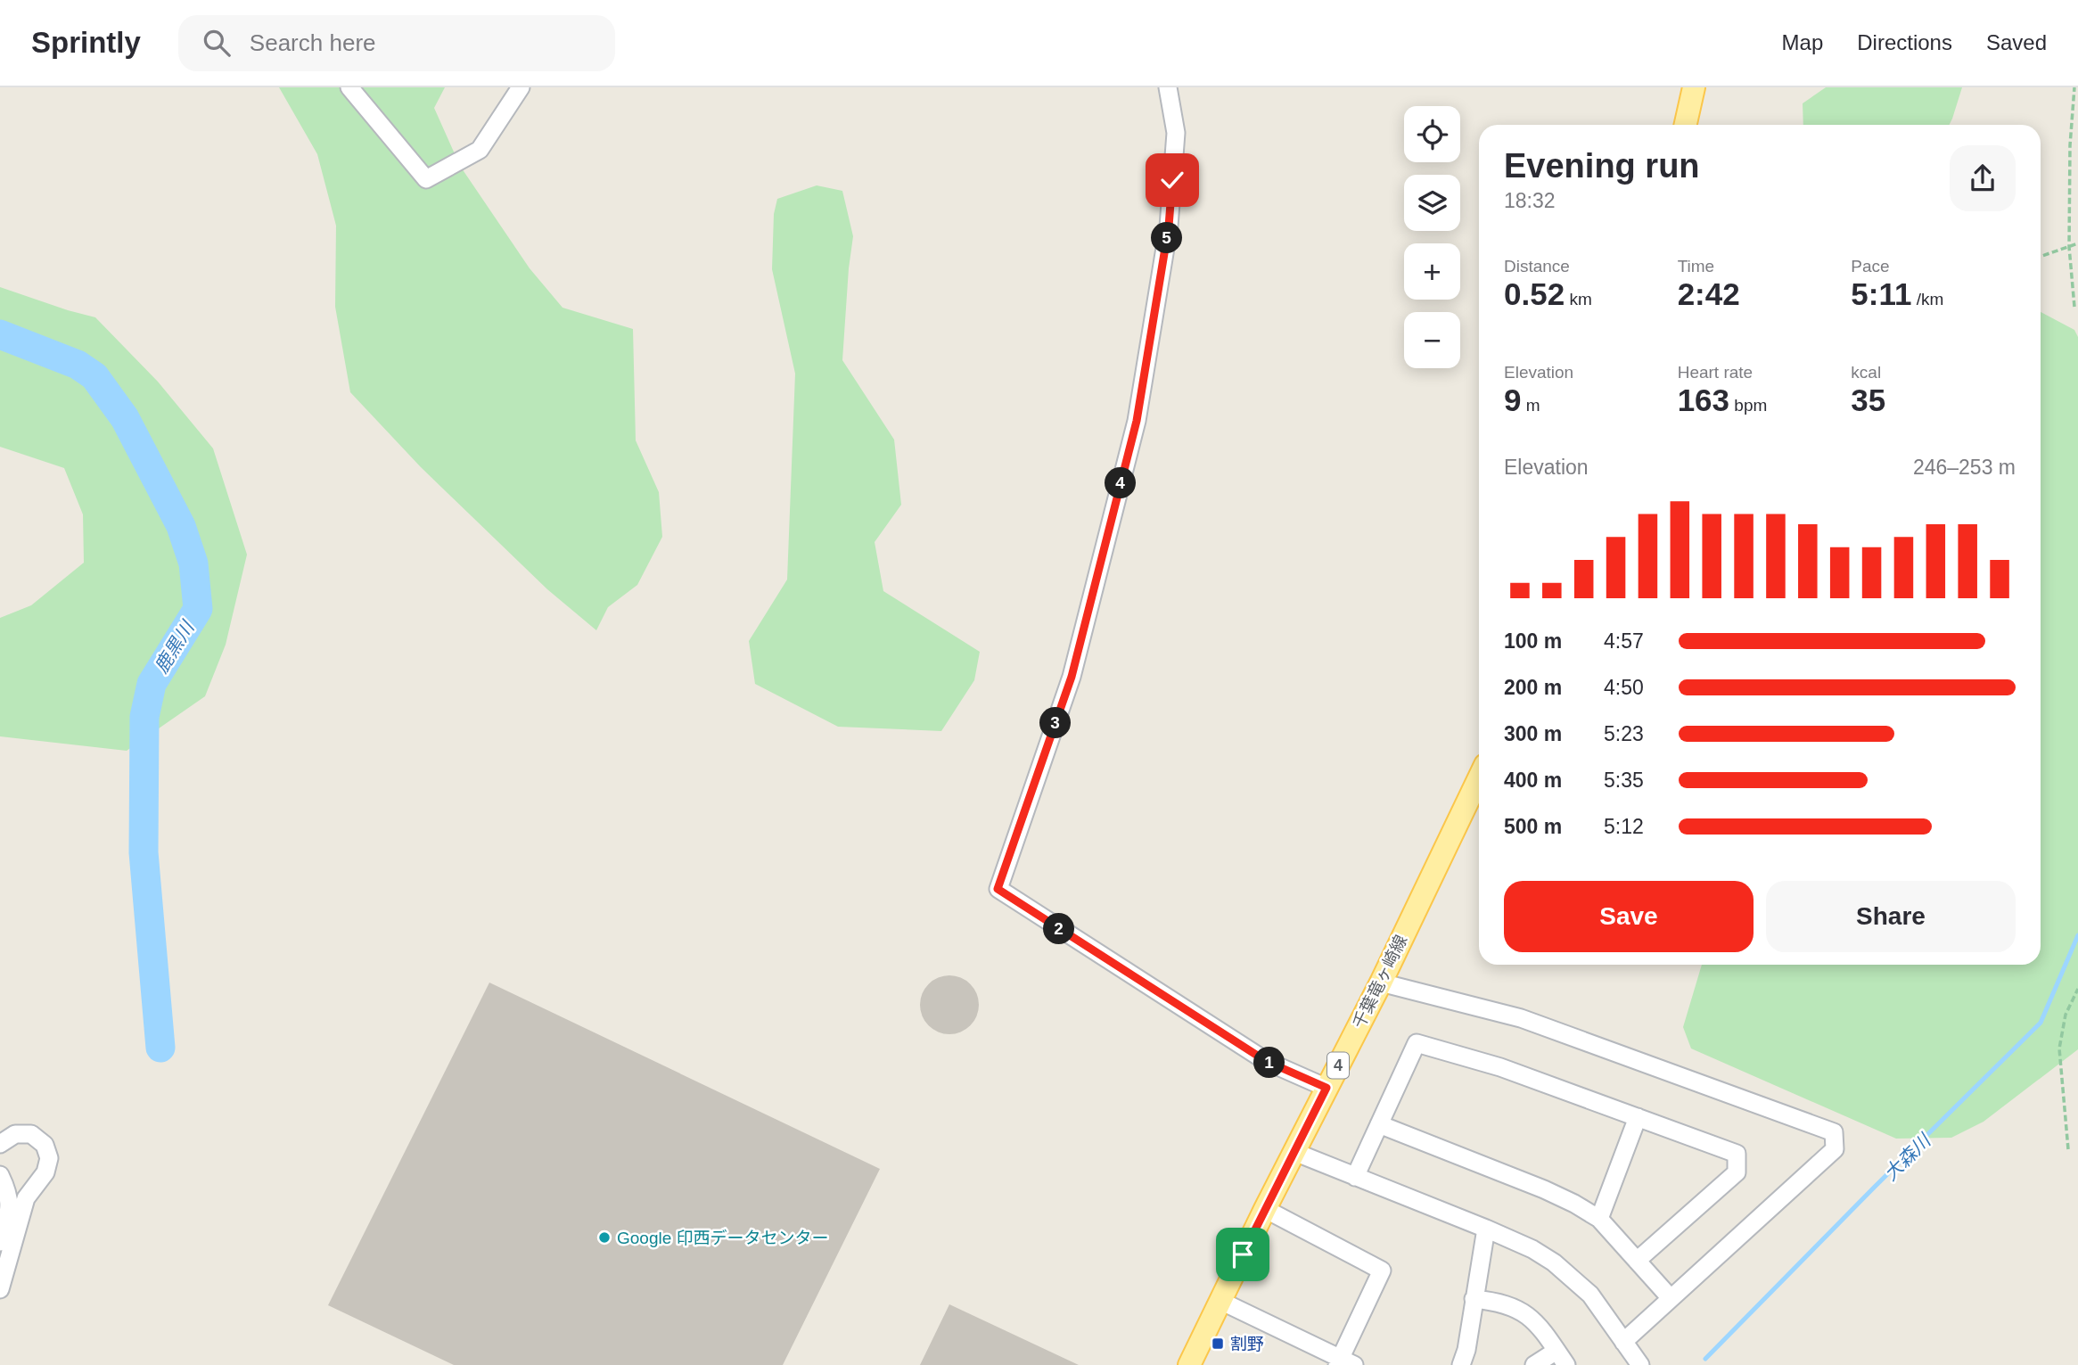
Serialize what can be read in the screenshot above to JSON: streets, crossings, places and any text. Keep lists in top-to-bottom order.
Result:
{
  "streets": {
    "main road": ["千葉竜ヶ崎線", "4"]
  },
  "water": ["鹿黒川", "大森川"],
  "places": {
    "other": ["Google 印西データセンター"],
    "transit": ["割野"]
  },
  "page": {
    "header": "Sprintly",
    "search": "Search here",
    "nav": ["Map", "Directions", "Saved"],
    "map_buttons": ["+", "−"],
    "heading": ["Evening run", "18:32"],
    "pins": [
      "5",
      "4",
      "3",
      "2",
      "1"
    ],
    "stats": [
      ["Distance", "0.52 km"],
      ["Time", "2:42"],
      ["Pace", "5:11 /km"],
      ["Elevation", "9 m"],
      ["Heart rate", "163 bpm"],
      ["kcal", "35"]
    ],
    "chart": ["Elevation", "246–253 m"],
    "list": [
      {
        "name": "100 m",
        "note": "4:57"
      },
      {
        "name": "200 m",
        "note": "4:50"
      },
      {
        "name": "300 m",
        "note": "5:23"
      },
      {
        "name": "400 m",
        "note": "5:35"
      },
      {
        "name": "500 m",
        "note": "5:12"
      }
    ],
    "buttons": ["Save", "Share"]
  }
}
